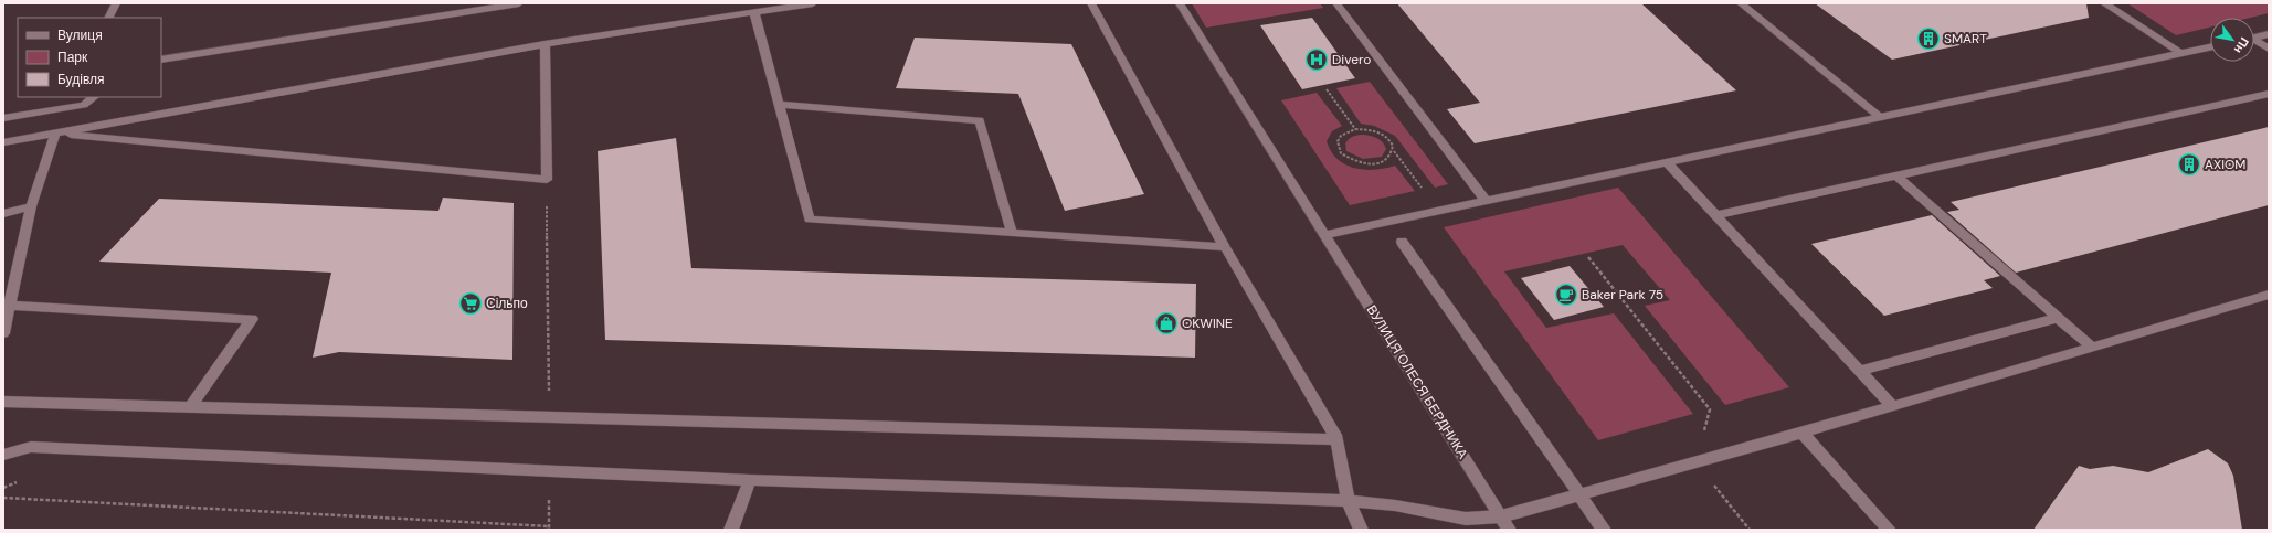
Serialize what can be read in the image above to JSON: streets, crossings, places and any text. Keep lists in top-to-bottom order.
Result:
{
  "streets": {
    "street": ["ВУЛИЦЯ ОЛЕСЯ БЕРДНИКА"]
  },
  "places": {
    "building": ["SMART", "AXIOM"],
    "hospital": ["Divero"],
    "cafe": ["Baker Park 75"],
    "supermarket": ["Сільпо"],
    "shop": ["OKWINE"]
  },
  "legend": ["Вулиця", "Парк", "Будівля"],
  "north": "bottom right"
}
